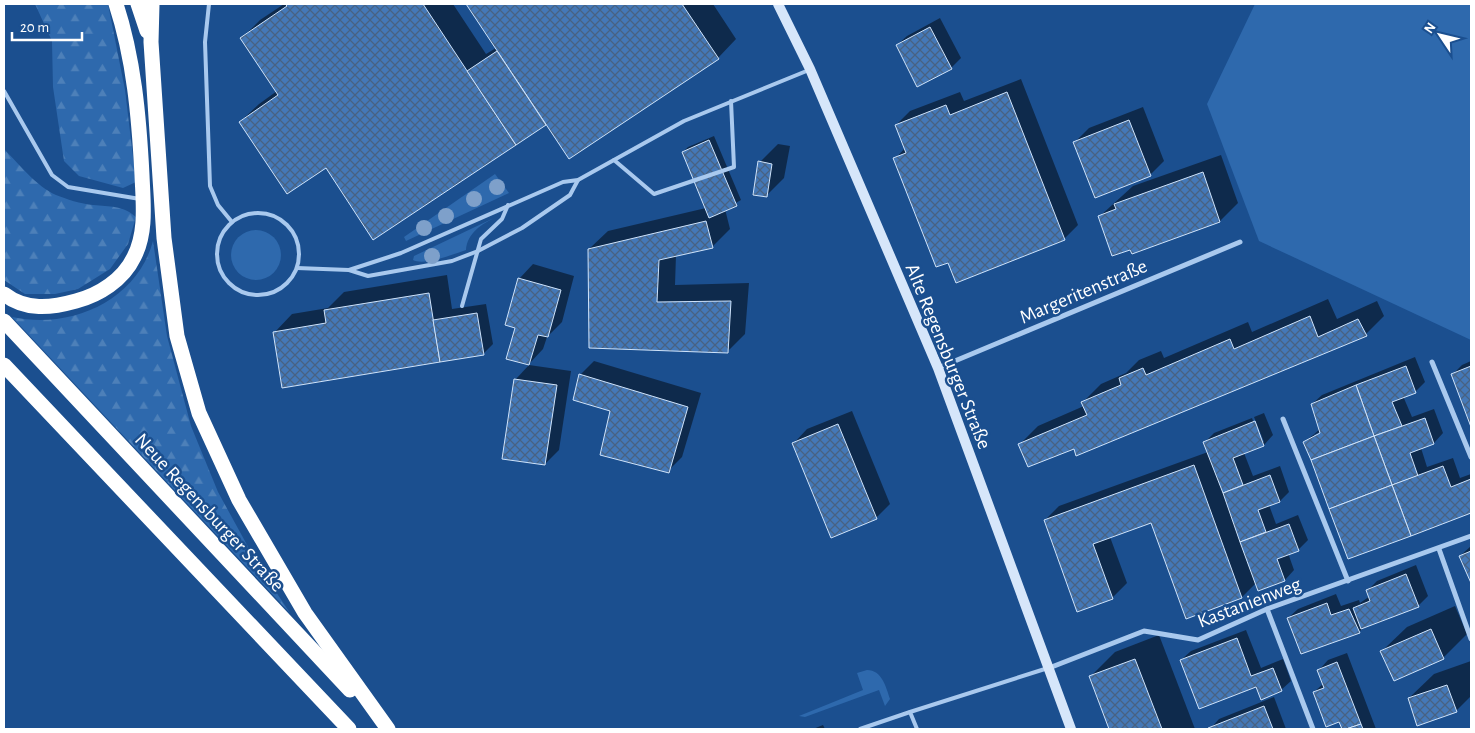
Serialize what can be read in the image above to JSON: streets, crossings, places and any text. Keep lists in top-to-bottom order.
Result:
{
  "streets": {
    "highway": ["Neue Regensburger Straße"],
    "street": ["Margeritenstraße", "Alte Regensburger Straße", "Kastanienweg"]
  },
  "crossings": [
    ["Margeritenstraße", "Alte Regensburger Straße"],
    ["Alte Regensburger Straße", "Kastanienweg"]
  ],
  "scale_bar": "20 m",
  "north": "top left"
}
